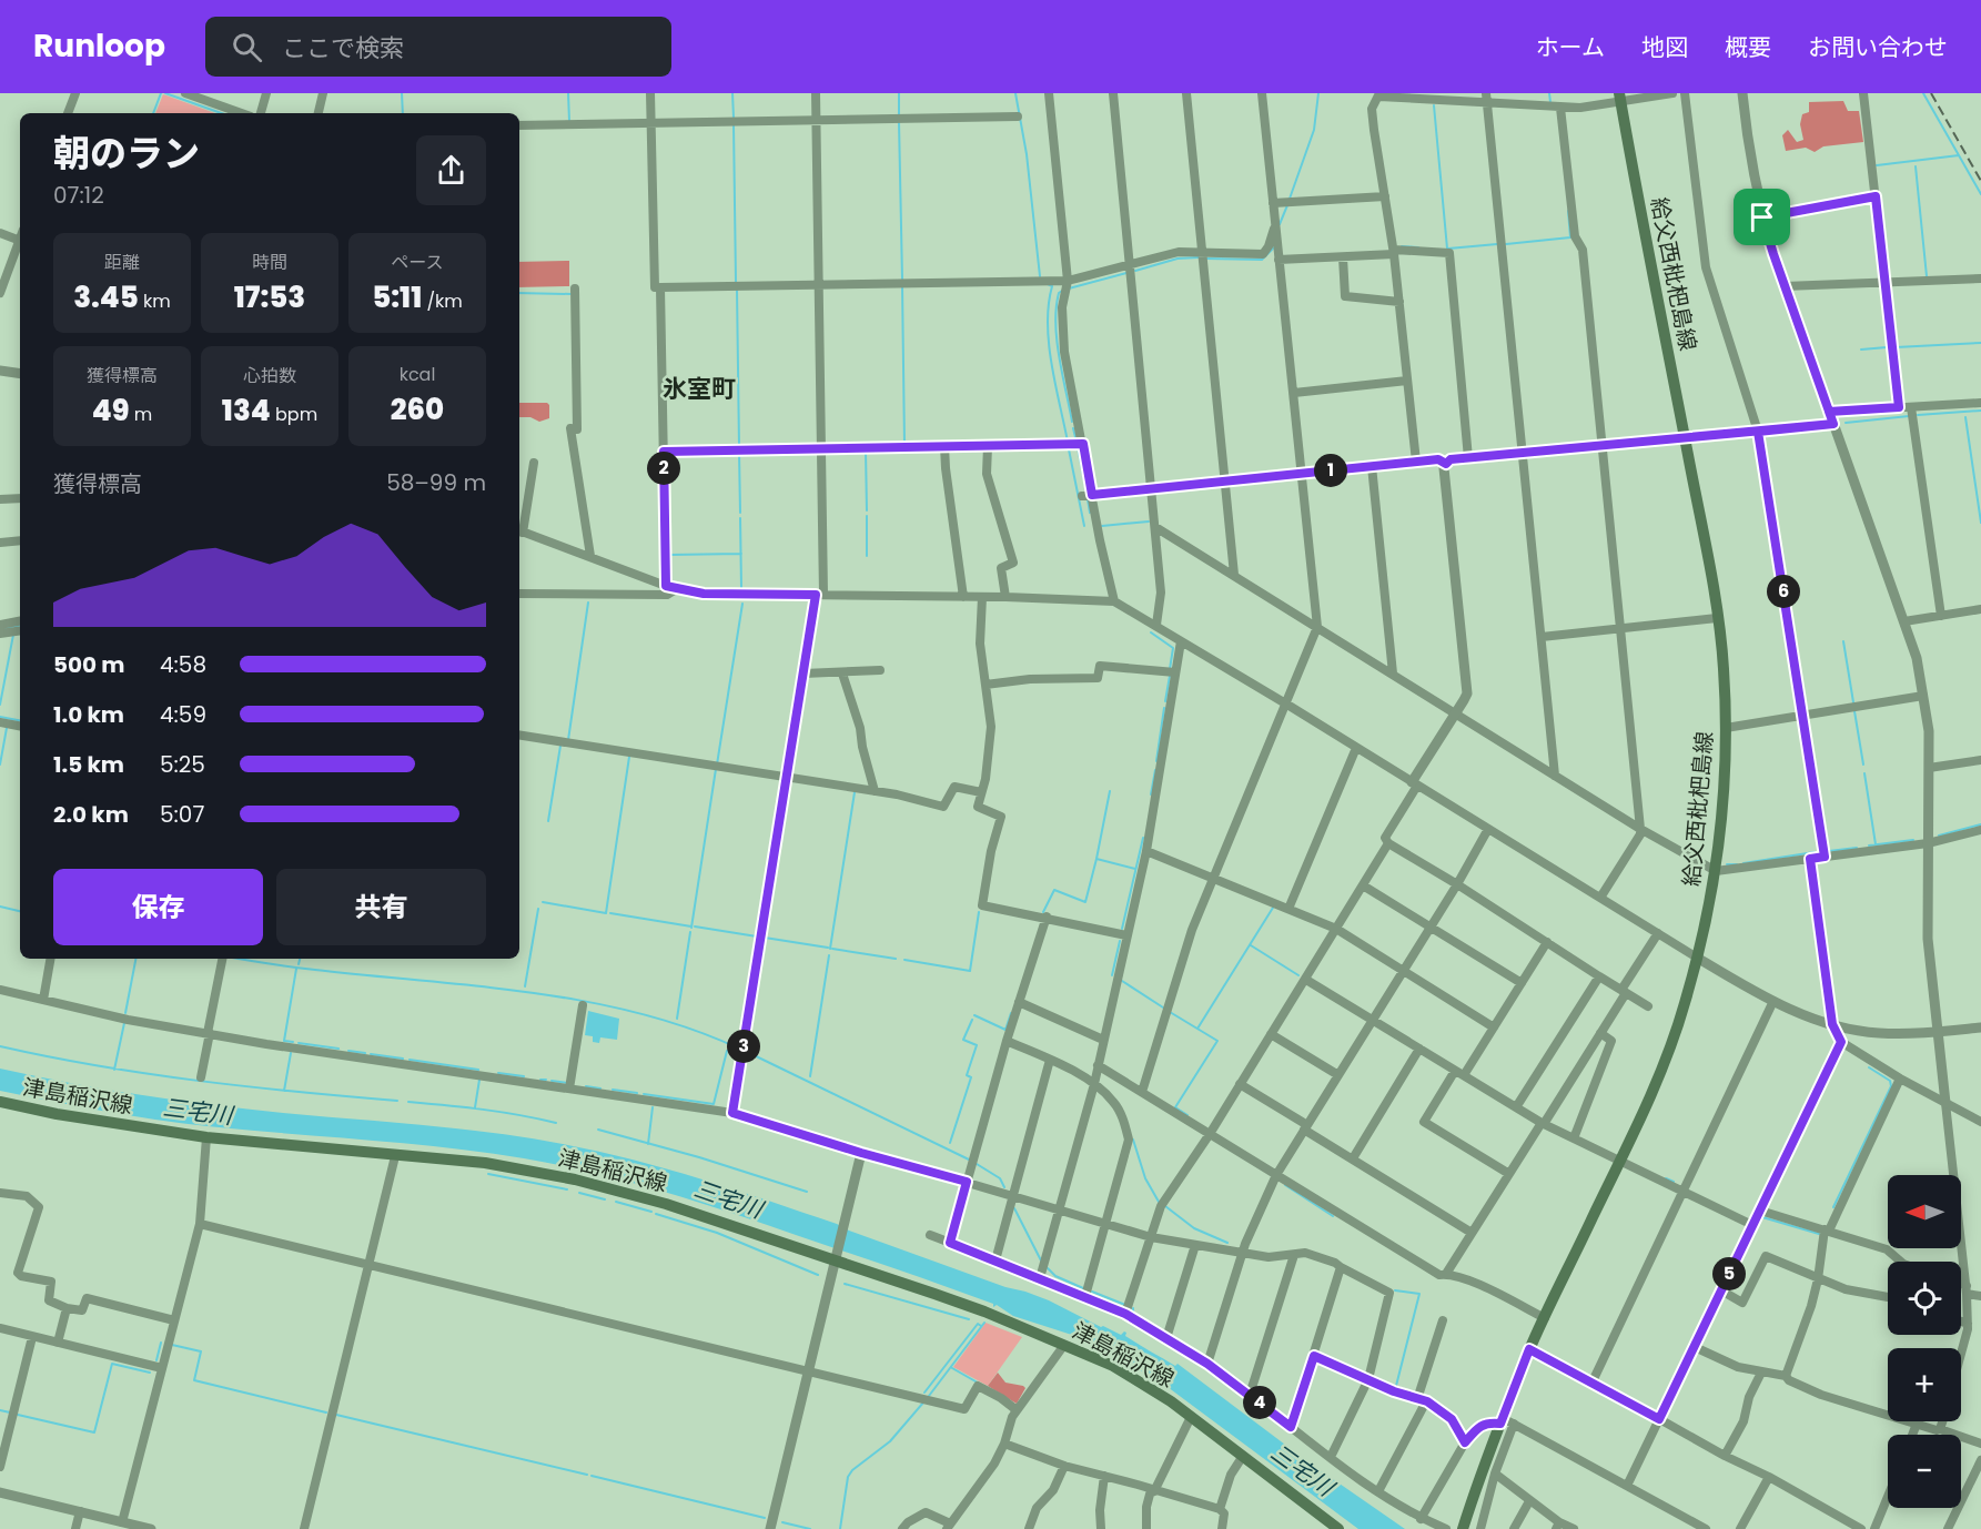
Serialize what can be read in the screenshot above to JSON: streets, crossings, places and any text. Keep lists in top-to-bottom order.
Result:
{
  "streets": {
    "main road": ["給父西枇杷島線", "津島稲沢線"]
  },
  "districts": ["氷室町"],
  "water": ["三宅川"],
  "north": "left",
  "page": {
    "header": "Runloop",
    "search": "ここで検索",
    "nav": [
      "ホーム",
      "地図",
      "概要",
      "お問い合わせ"
    ],
    "heading": ["朝のラン", "07:12"],
    "stats": [
      ["距離", "3.45 km"],
      ["時間", "17:53"],
      ["ペース", "5:11 /km"],
      ["獲得標高", "49 m"],
      ["心拍数", "134 bpm"],
      ["kcal", "260"]
    ],
    "pins": [
      "2",
      "1",
      "6",
      "3",
      "5",
      "4"
    ],
    "chart": ["獲得標高", "58–99 m"],
    "list": [
      {
        "name": "500 m",
        "note": "4:58"
      },
      {
        "name": "1.0 km",
        "note": "4:59"
      },
      {
        "name": "1.5 km",
        "note": "5:25"
      },
      {
        "name": "2.0 km",
        "note": "5:07"
      }
    ],
    "buttons": ["保存", "共有"],
    "map_buttons": ["+", "−"]
  }
}
